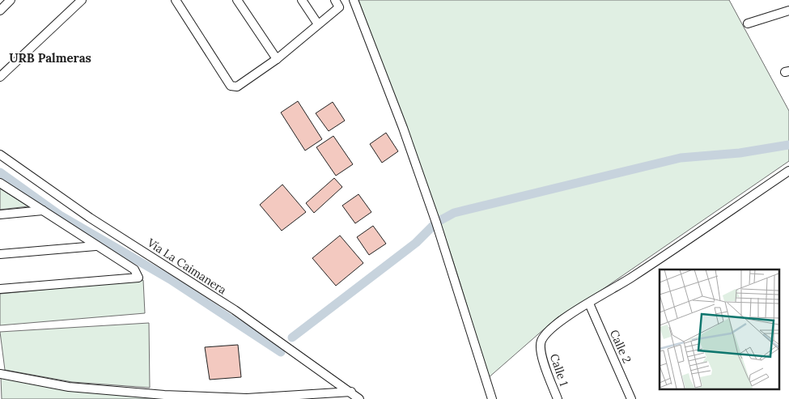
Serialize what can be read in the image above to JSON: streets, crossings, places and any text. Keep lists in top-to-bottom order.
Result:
{
  "streets": {
    "street": ["Vía La Caimanera", "Calle 2", "Calle 1"]
  },
  "crossings": [
    ["Calle 2", "Calle 1"]
  ],
  "districts": ["URB Palmeras"]
}
